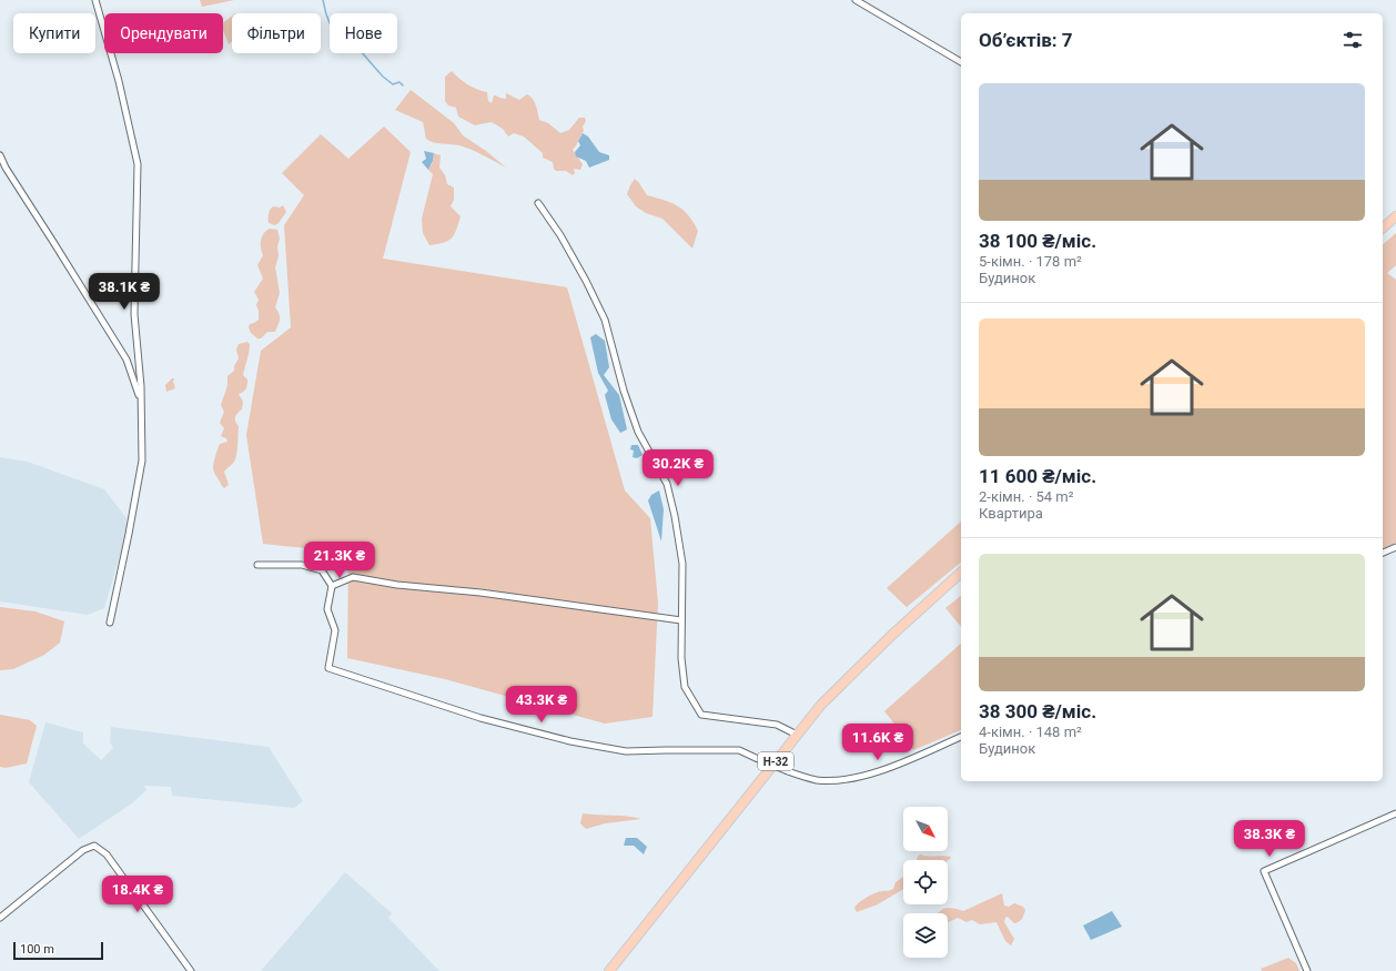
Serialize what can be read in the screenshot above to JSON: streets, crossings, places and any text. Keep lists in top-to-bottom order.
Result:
{
  "streets": {
    "main road": ["Н-32"]
  },
  "scale_bar": "100 m",
  "north": "bottom right",
  "page": {
    "chip": [
      "Купити",
      "Орендувати",
      "Фільтри",
      "Нове"
    ],
    "heading": "Об’єктів: 7",
    "list": [
      {
        "name": "38 100 ₴/міс.",
        "note": "5-кімн. · 178 m² · Будинок"
      },
      {
        "name": "11 600 ₴/міс.",
        "note": "2-кімн. · 54 m² · Квартира"
      },
      {
        "name": "38 300 ₴/міс.",
        "note": "4-кімн. · 148 m² · Будинок"
      }
    ],
    "price": [
      "38.1K ₴",
      "30.2K ₴",
      "21.3K ₴",
      "43.3K ₴",
      "11.6K ₴",
      "38.3K ₴",
      "18.4K ₴"
    ],
    "scale": "100 m"
  }
}
